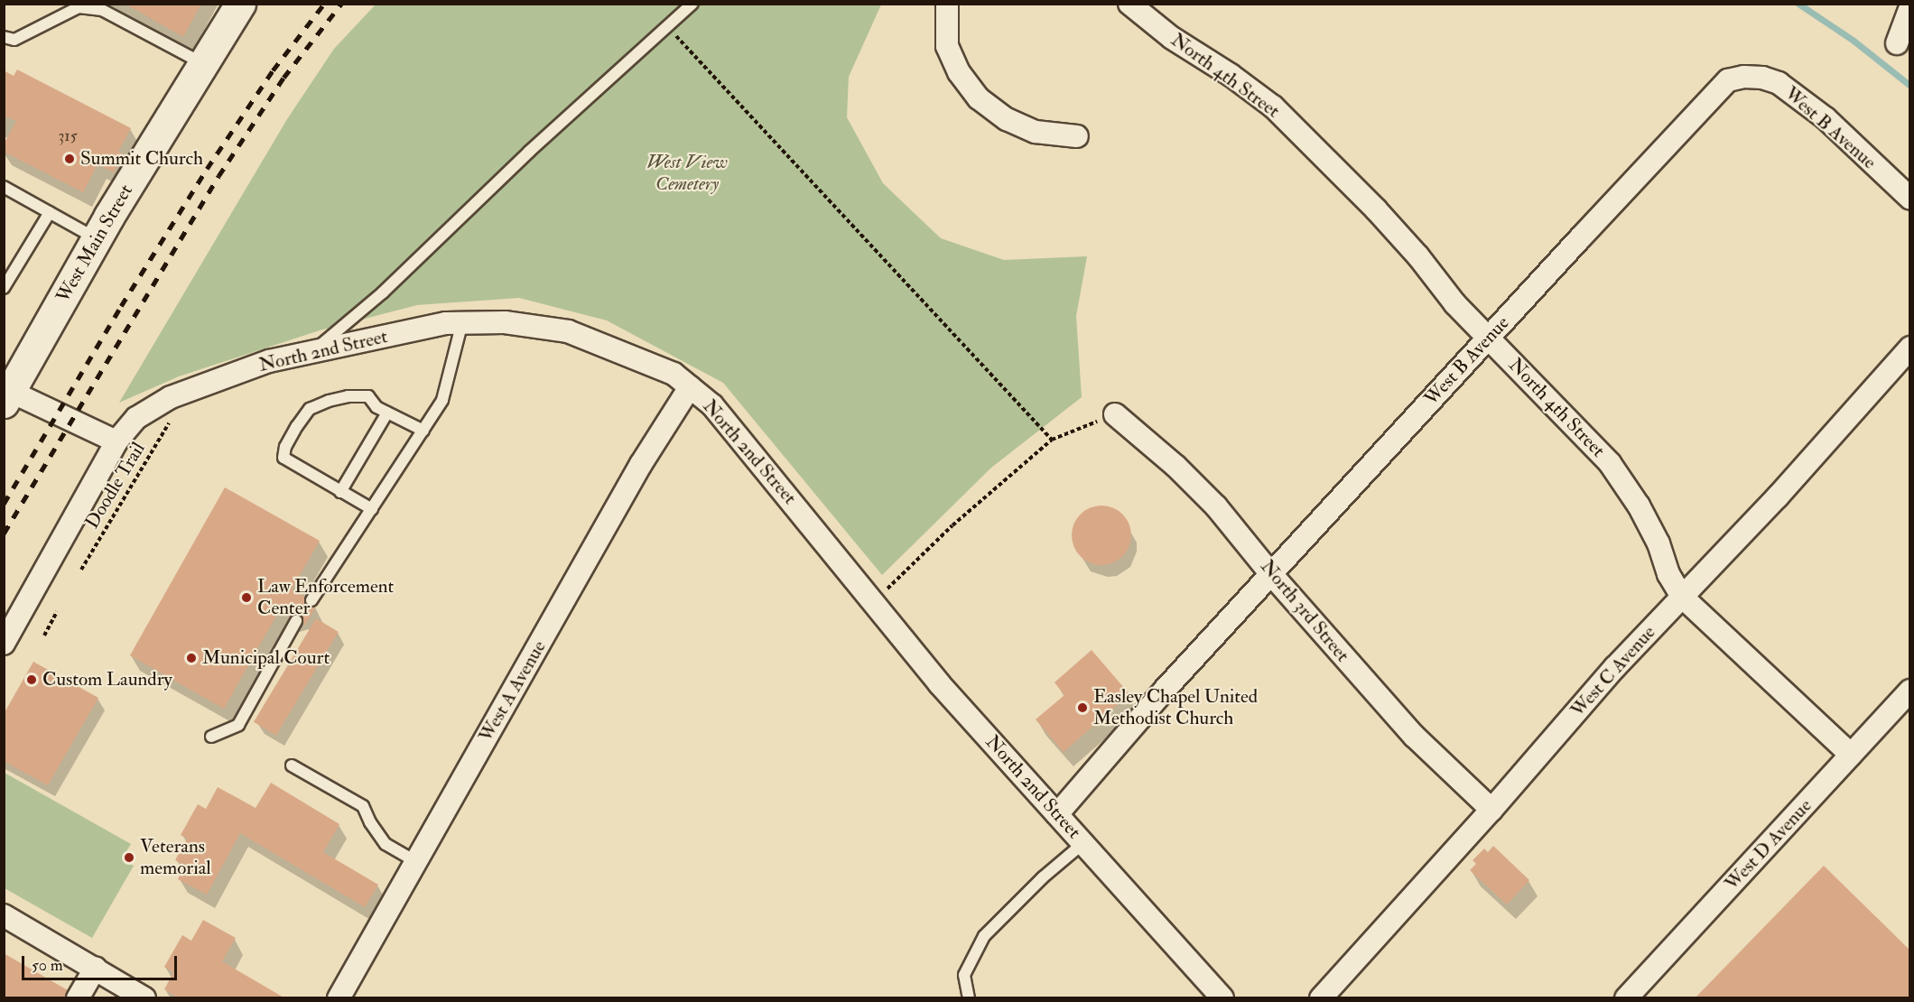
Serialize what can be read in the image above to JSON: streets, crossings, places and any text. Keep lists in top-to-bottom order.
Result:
{
  "streets": {
    "main road": ["West Main Street"],
    "street": [
      "North 4th Street",
      "West B Avenue",
      "North 2nd Street",
      "North 3rd Street",
      "West C Avenue",
      "West A Avenue",
      "West D Avenue"
    ],
    "path": ["Doodle Trail"]
  },
  "crossings": [
    ["North 4th Street", "West B Avenue"],
    ["North 4th Street", "West C Avenue"],
    ["North 4th Street", "West D Avenue"],
    ["West B Avenue", "North 2nd Street"],
    ["West B Avenue", "North 3rd Street"],
    ["North 2nd Street", "West A Avenue"],
    ["North 3rd Street", "West C Avenue"]
  ],
  "parks": ["West View Cemetery"],
  "places": [
    "Summit Church",
    "Law Enforcement Center",
    "Municipal Court",
    "Custom Laundry",
    "Easley Chapel United Methodist Church",
    "Veterans memorial"
  ],
  "house_numbers": ["315"],
  "scale_bar": "50 m"
}
